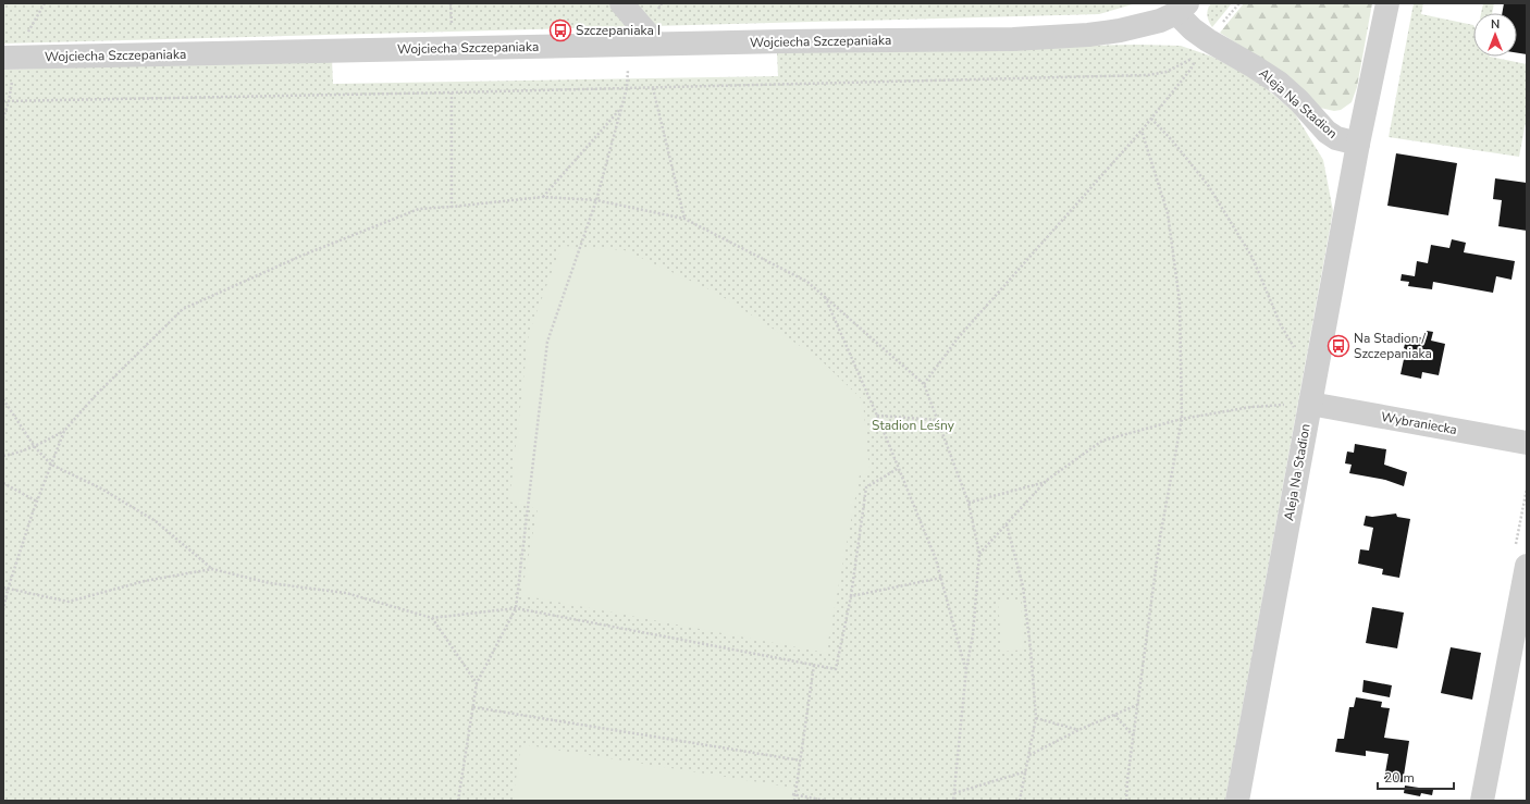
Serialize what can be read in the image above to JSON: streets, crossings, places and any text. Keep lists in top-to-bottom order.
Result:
{
  "streets": {
    "street": ["Wojciecha Szczepaniaka", "Aleja Na Stadion", "Wybraniecka"]
  },
  "crossings": [
    ["Wojciecha Szczepaniaka", "Aleja Na Stadion"],
    ["Aleja Na Stadion", "Wybraniecka"]
  ],
  "parks": ["Stadion Leśny"],
  "places": {
    "bus stop": ["Szczepaniaka I", "Na Stadion / Szczepaniaka"]
  },
  "scale_bar": "20 m",
  "north": "top"
}
